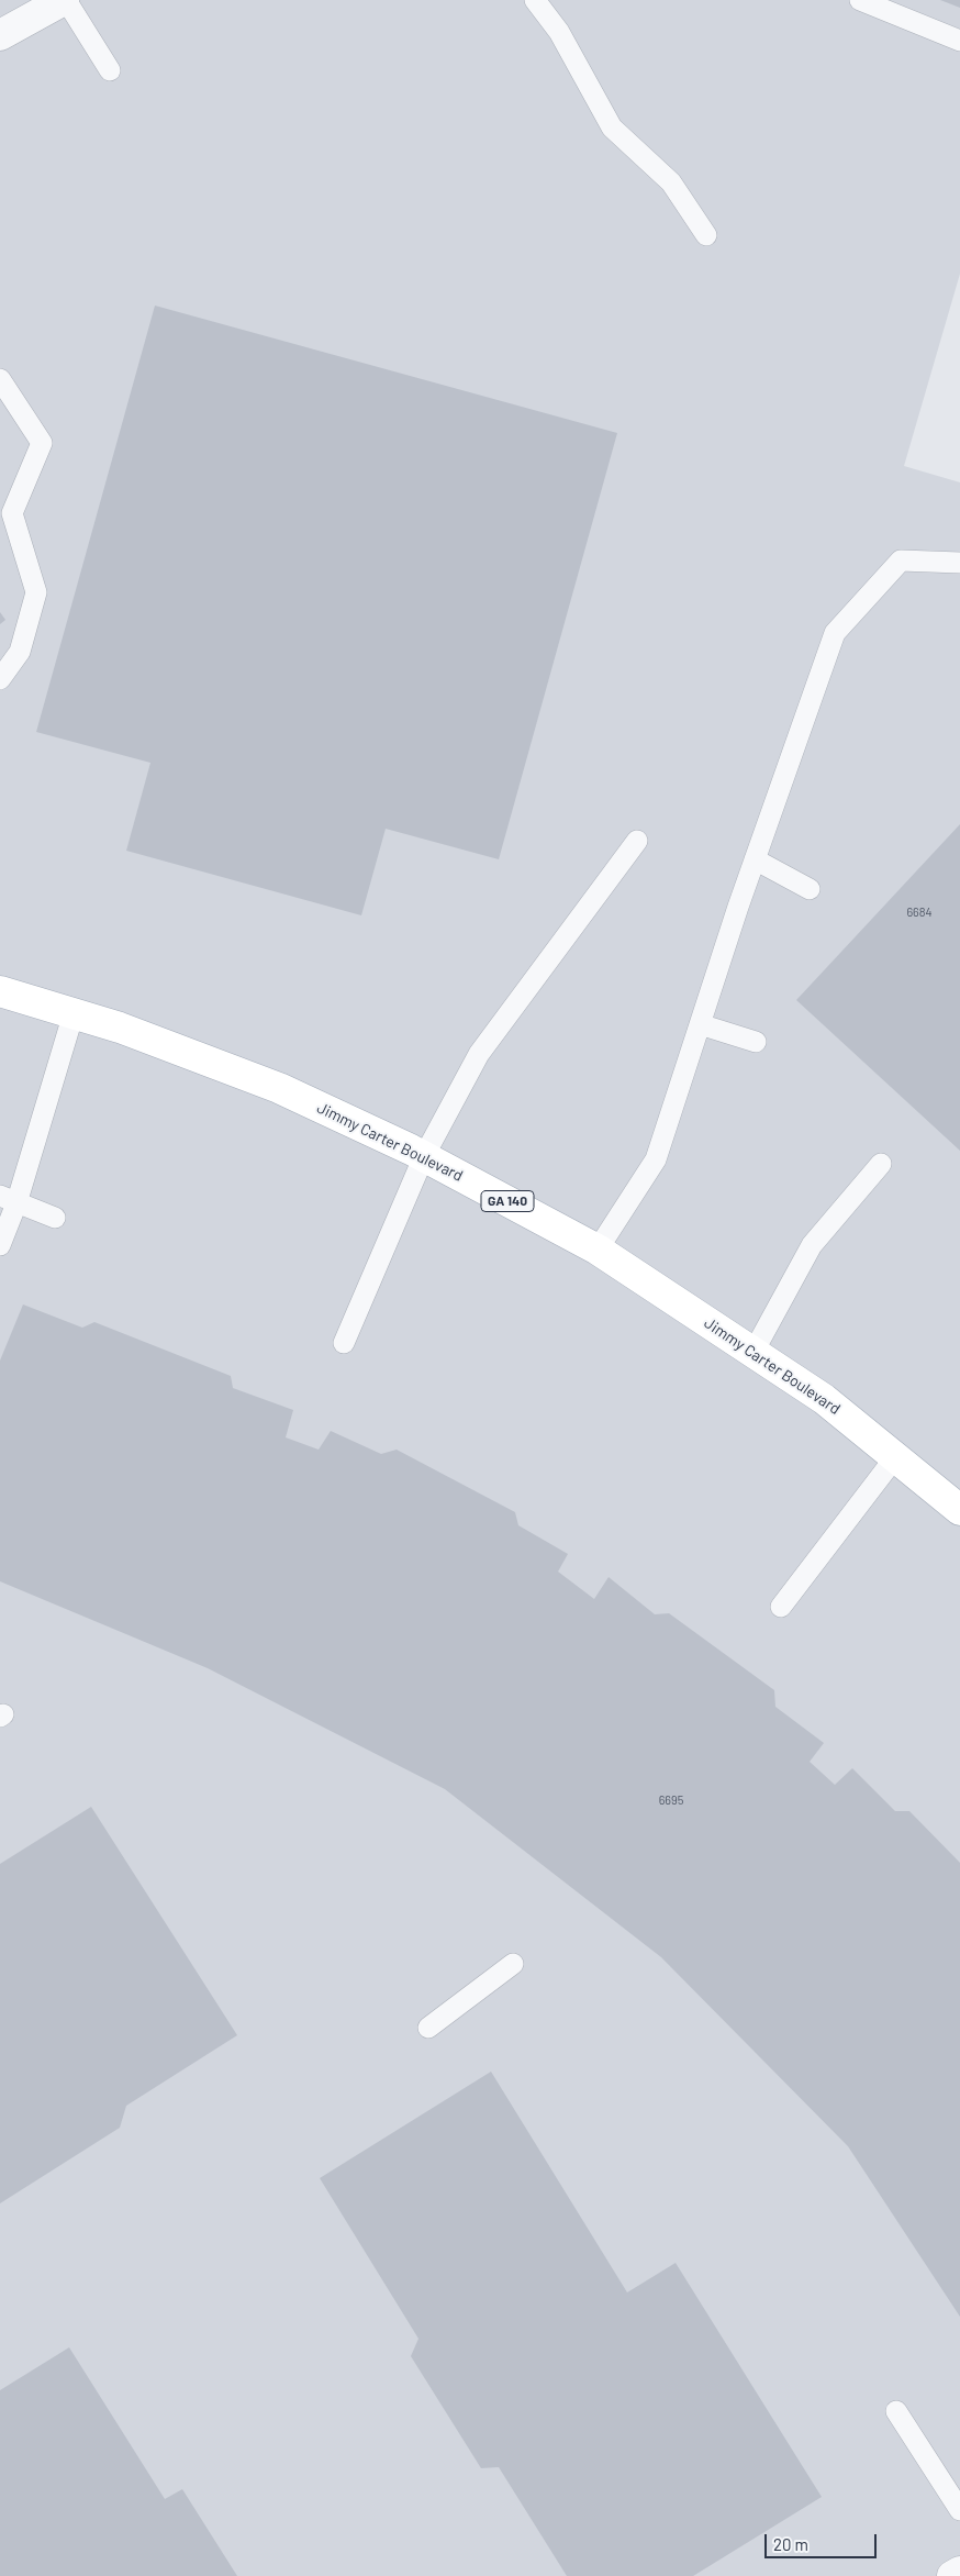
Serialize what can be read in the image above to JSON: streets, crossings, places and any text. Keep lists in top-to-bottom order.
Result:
{
  "streets": {
    "main road": ["Jimmy Carter Boulevard", "GA 140"]
  },
  "house_numbers": ["6684", "6695"],
  "scale_bar": "20 m"
}
